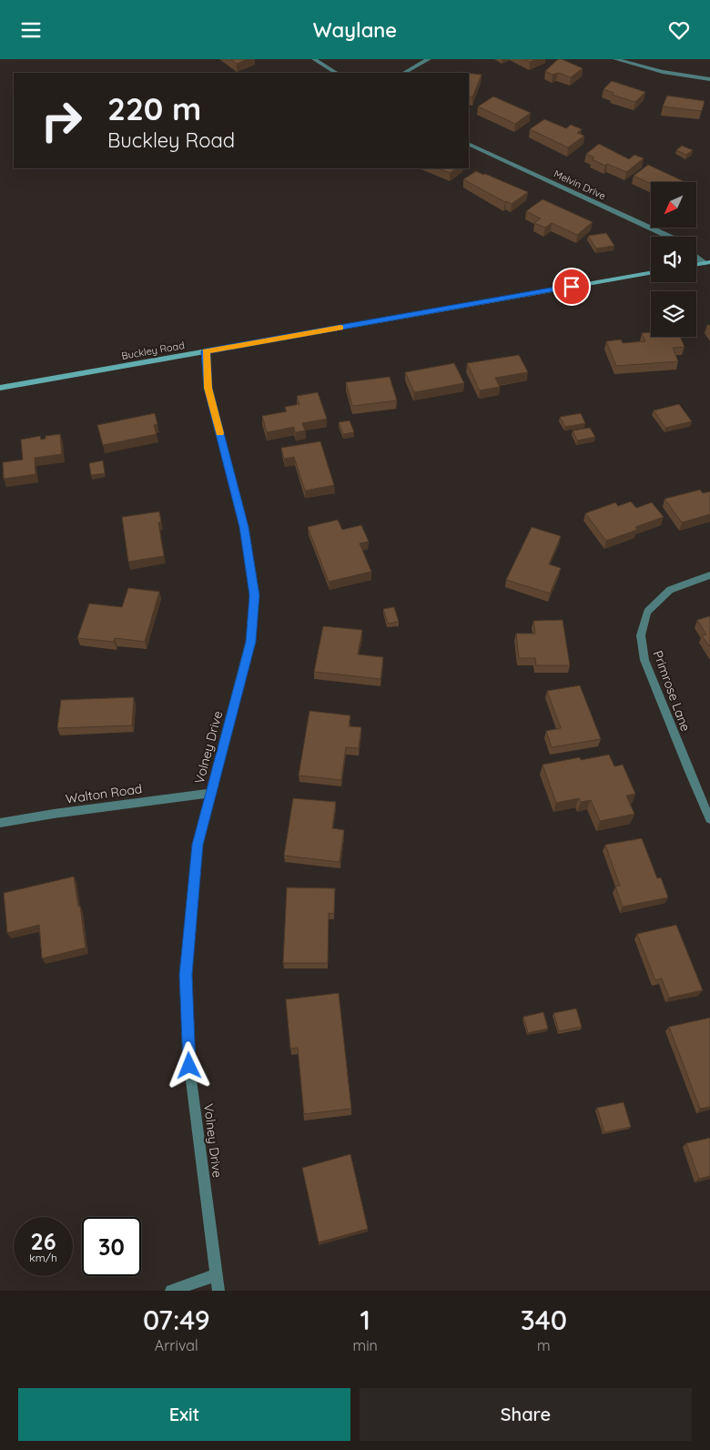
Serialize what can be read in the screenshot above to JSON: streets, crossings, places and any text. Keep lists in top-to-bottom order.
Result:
{
  "streets": {
    "street": [
      "Melvin Drive",
      "Buckley Road",
      "Primrose Lane",
      "Volney Drive",
      "Walton Road"
    ]
  },
  "crossings": [
    ["Buckley Road", "Volney Drive"],
    ["Volney Drive", "Walton Road"]
  ],
  "north": "bottom left",
  "page": {
    "header": "Waylane",
    "turn": ["220 m", "Buckley Road"],
    "speed": "26 km/h",
    "limit": "30",
    "eta": [
      "07:49",
      "Arrival",
      "1",
      "min",
      "340",
      "m"
    ],
    "buttons": ["Exit", "Share"]
  }
}
